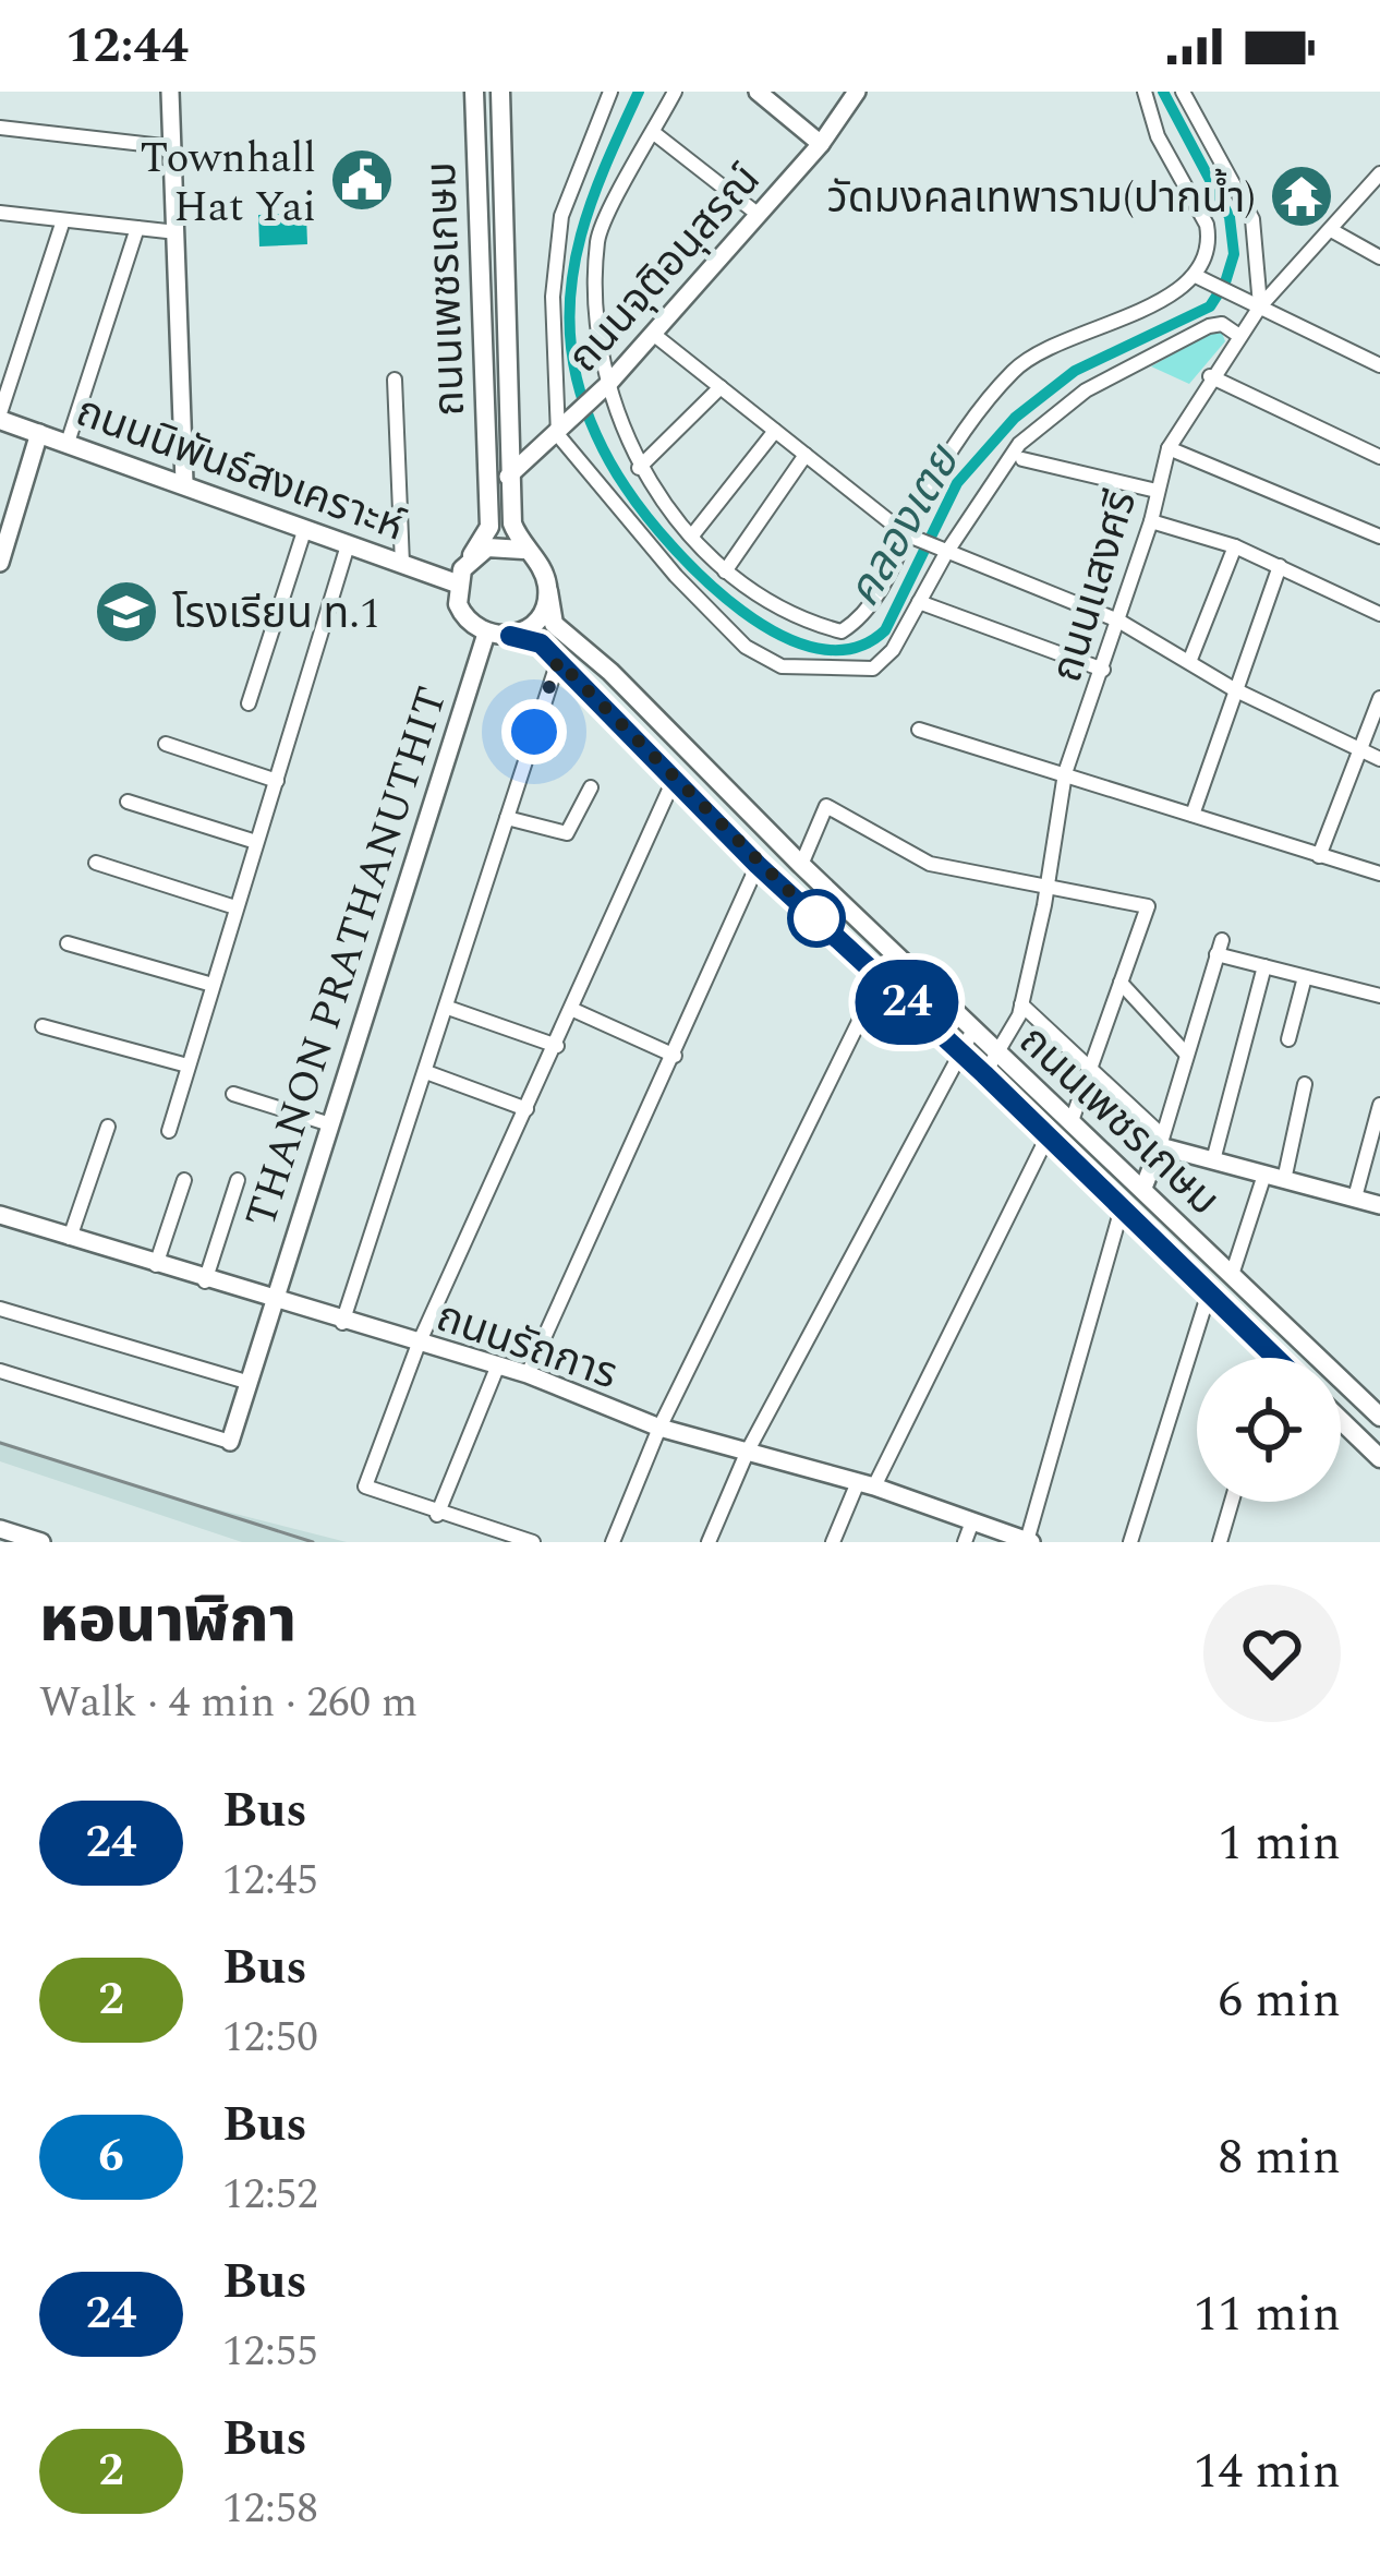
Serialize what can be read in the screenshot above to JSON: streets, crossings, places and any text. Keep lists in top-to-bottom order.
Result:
{
  "streets": {
    "main road": ["ถนนเพชรเกษม", "ถนนนิพันธ์สงเคราะห์"],
    "street": [
      "ถนนจุติอนุสรณ์",
      "ถนนเเสงศรี",
      "THANON PRATHANUTHIT",
      "ถนนรัถการ"
    ]
  },
  "crossings": [
    ["ถนนจุติอนุสรณ์", "ถนนเพชรเกษม"],
    ["ถนนเพชรเกษม", "ถนนนิพันธ์สงเคราะห์"],
    ["ถนนเพชรเกษม", "ถนนเเสงศรี"],
    ["ถนนเพชรเกษม", "THANON PRATHANUTHIT"],
    ["ถนนนิพันธ์สงเคราะห์", "THANON PRATHANUTHIT"],
    ["THANON PRATHANUTHIT", "ถนนรัถการ"]
  ],
  "water": ["คลองเตย"],
  "places": {
    "public building": ["Townhall Hat Yai"],
    "temple": ["วัดมงคลเทพาราม(ปากน้ำ)"],
    "school or university": ["โรงเรียน ท.1"]
  },
  "lines": ["bus line 24"],
  "page": {
    "status": "12:44",
    "on_map": "24",
    "heading": ["หอนาฬิกา", "Walk · 4 min · 260 m"],
    "list": [
      {
        "mark": "24",
        "name": "Bus",
        "note": "12:45",
        "value": "1 min"
      },
      {
        "mark": "2",
        "name": "Bus",
        "note": "12:50",
        "value": "6 min"
      },
      {
        "mark": "6",
        "name": "Bus",
        "note": "12:52",
        "value": "8 min"
      },
      {
        "mark": "24",
        "name": "Bus",
        "note": "12:55",
        "value": "11 min"
      },
      {
        "mark": "2",
        "name": "Bus",
        "note": "12:58",
        "value": "14 min"
      }
    ]
  }
}
